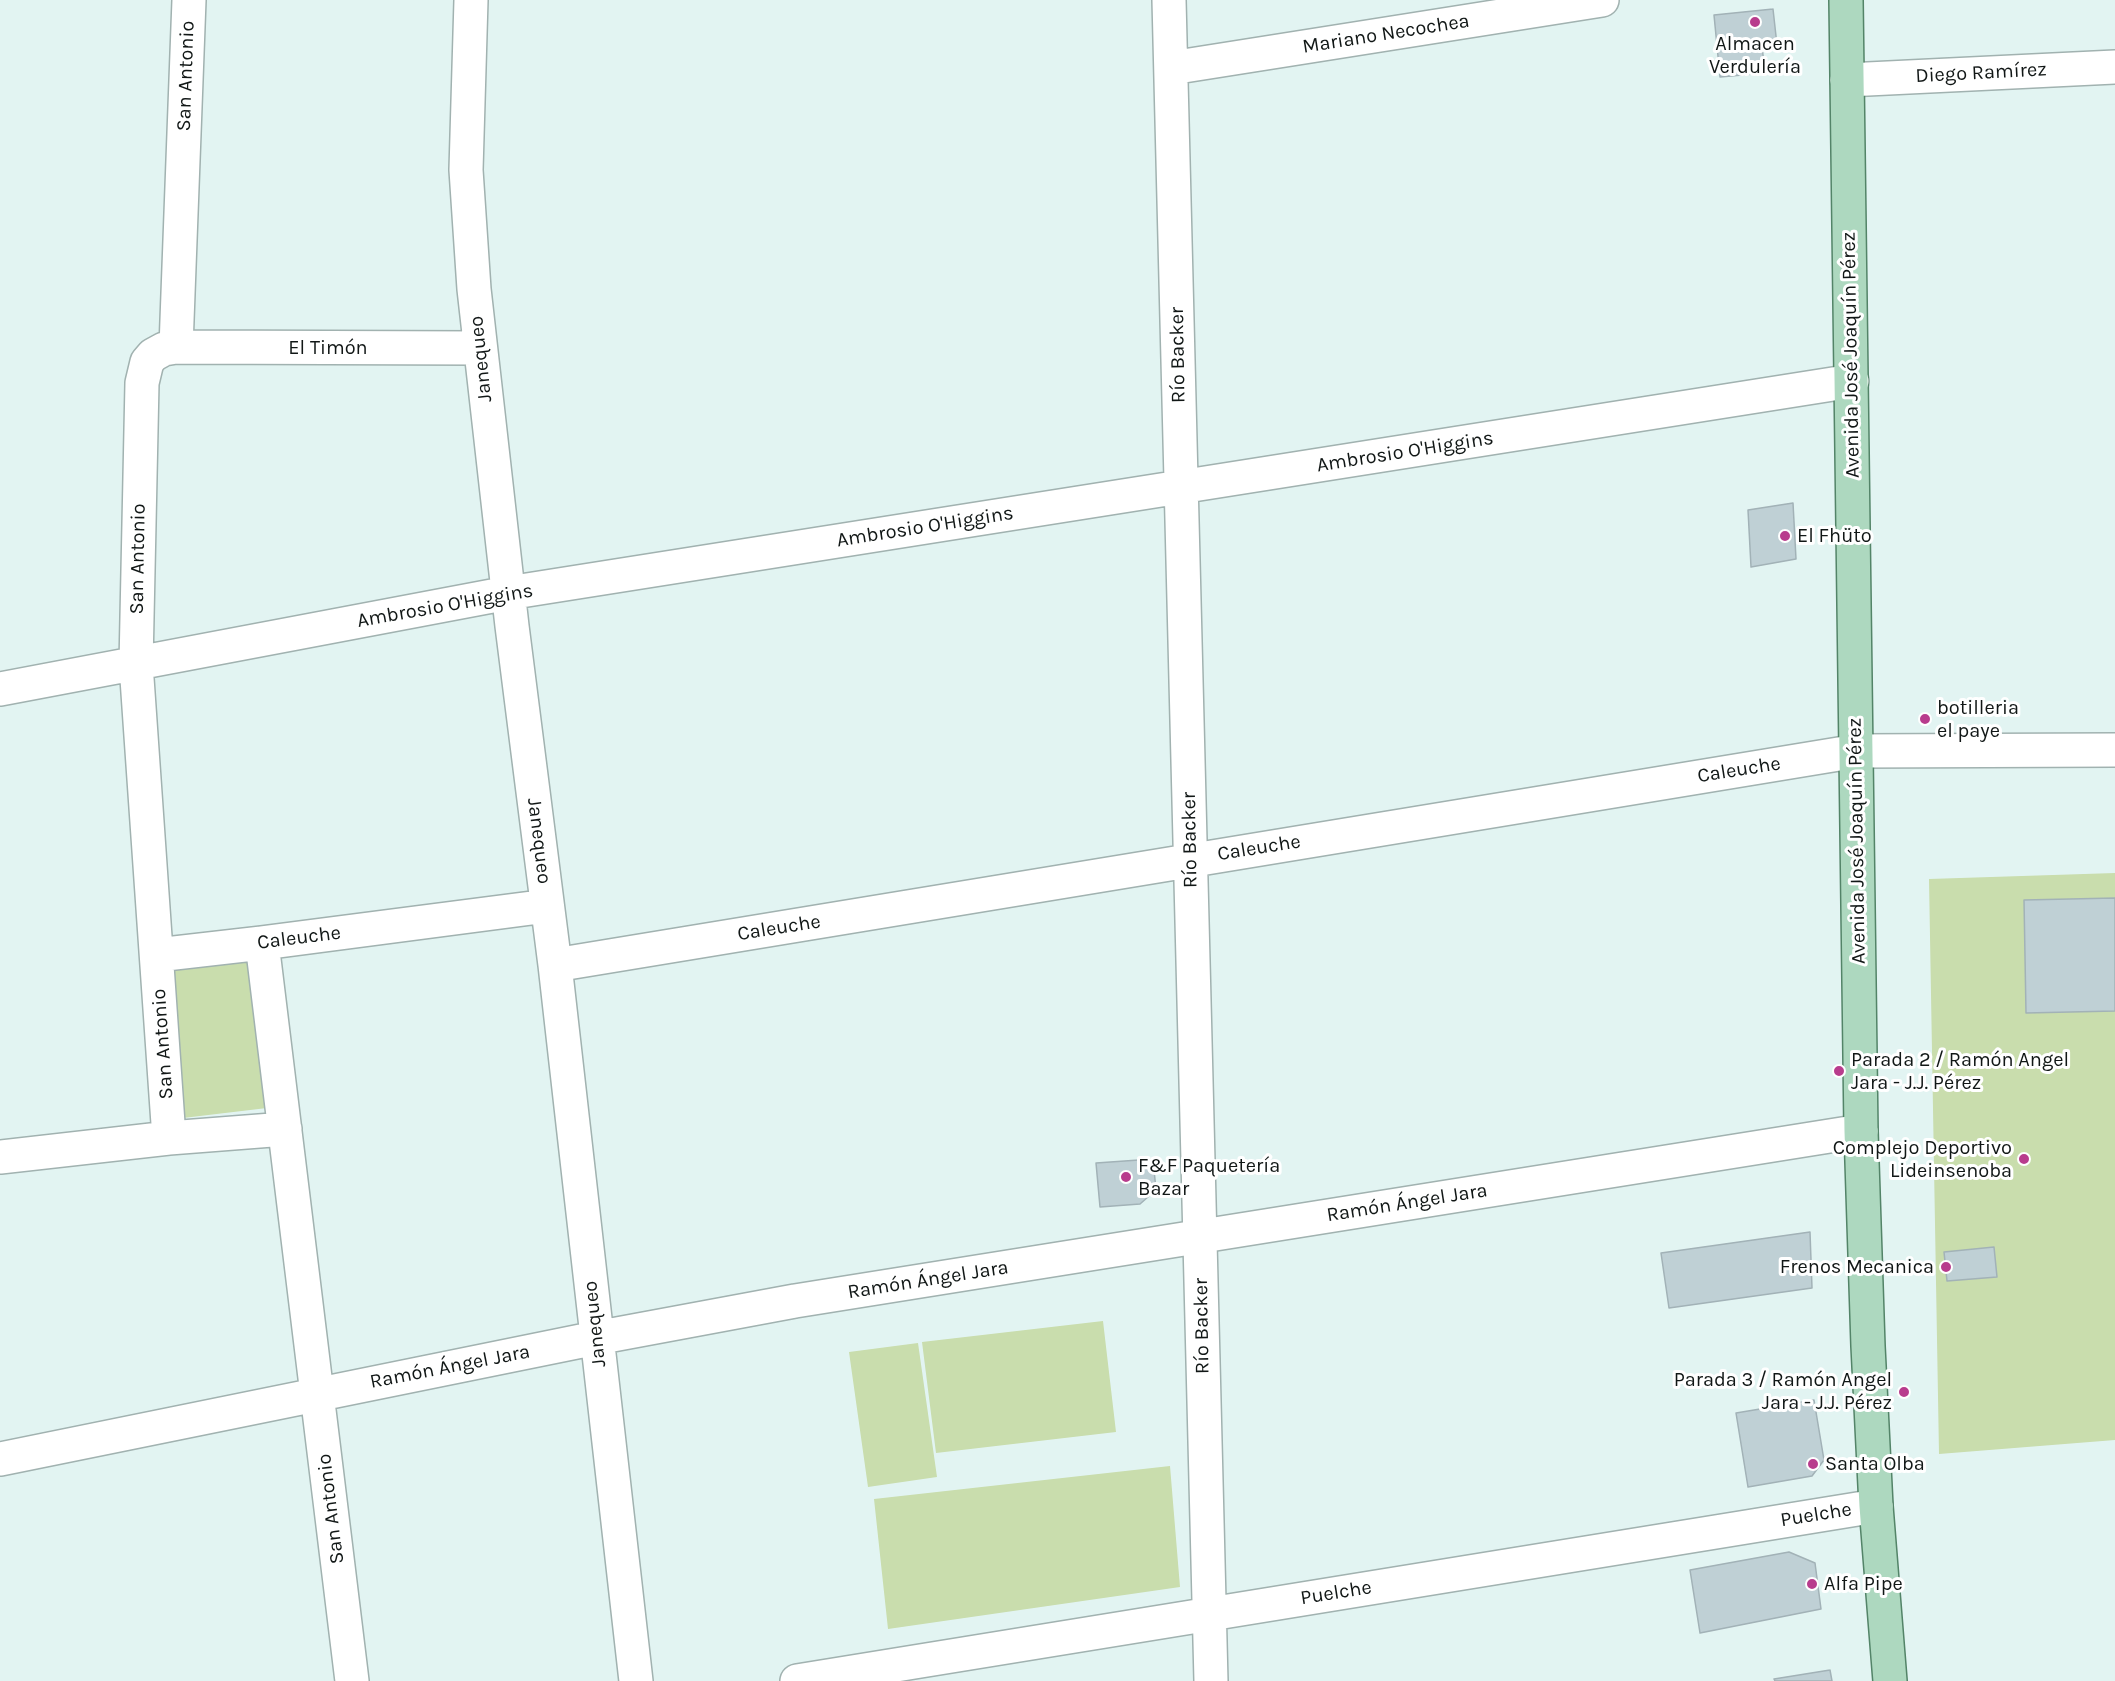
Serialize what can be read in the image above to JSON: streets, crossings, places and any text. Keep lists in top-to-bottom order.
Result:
{
  "streets": {
    "main road": ["Avenida José Joaquín Pérez"],
    "street": [
      "Mariano Necochea",
      "Diego Ramírez",
      "San Antonio",
      "El Timón",
      "Río Backer",
      "Janequeo",
      "Ambrosio O'Higgins",
      "Caleuche",
      "Ramón Ángel Jara",
      "Puelche"
    ]
  },
  "crossings": [
    ["Mariano Necochea", "Río Backer"],
    ["Diego Ramírez", "Avenida José Joaquín Pérez"],
    ["San Antonio", "El Timón"],
    ["San Antonio", "Ambrosio O'Higgins"],
    ["San Antonio", "Caleuche"],
    ["San Antonio", "Ramón Ángel Jara"],
    ["El Timón", "Janequeo"],
    ["Río Backer", "Ambrosio O'Higgins"],
    ["Río Backer", "Caleuche"],
    ["Río Backer", "Ramón Ángel Jara"],
    ["Río Backer", "Puelche"],
    ["Avenida José Joaquín Pérez", "Ambrosio O'Higgins"],
    ["Avenida José Joaquín Pérez", "Caleuche"],
    ["Avenida José Joaquín Pérez", "Ramón Ángel Jara"],
    ["Avenida José Joaquín Pérez", "Puelche"],
    ["Janequeo", "Ambrosio O'Higgins"],
    ["Janequeo", "Caleuche"],
    ["Janequeo", "Ramón Ángel Jara"]
  ],
  "places": [
    "Almacen Verdulería",
    "El Fhüto",
    "botilleria el paye",
    "Parada 2 / Ramón Angel Jara - J.J. Pérez",
    "Complejo Deportivo Lideinsenoba",
    "F&F Paquetería Bazar",
    "Frenos Mecanica",
    "Parada 3 / Ramón Angel Jara - J.J. Pérez",
    "Santa Olba",
    "Alfa Pipe"
  ]
}
